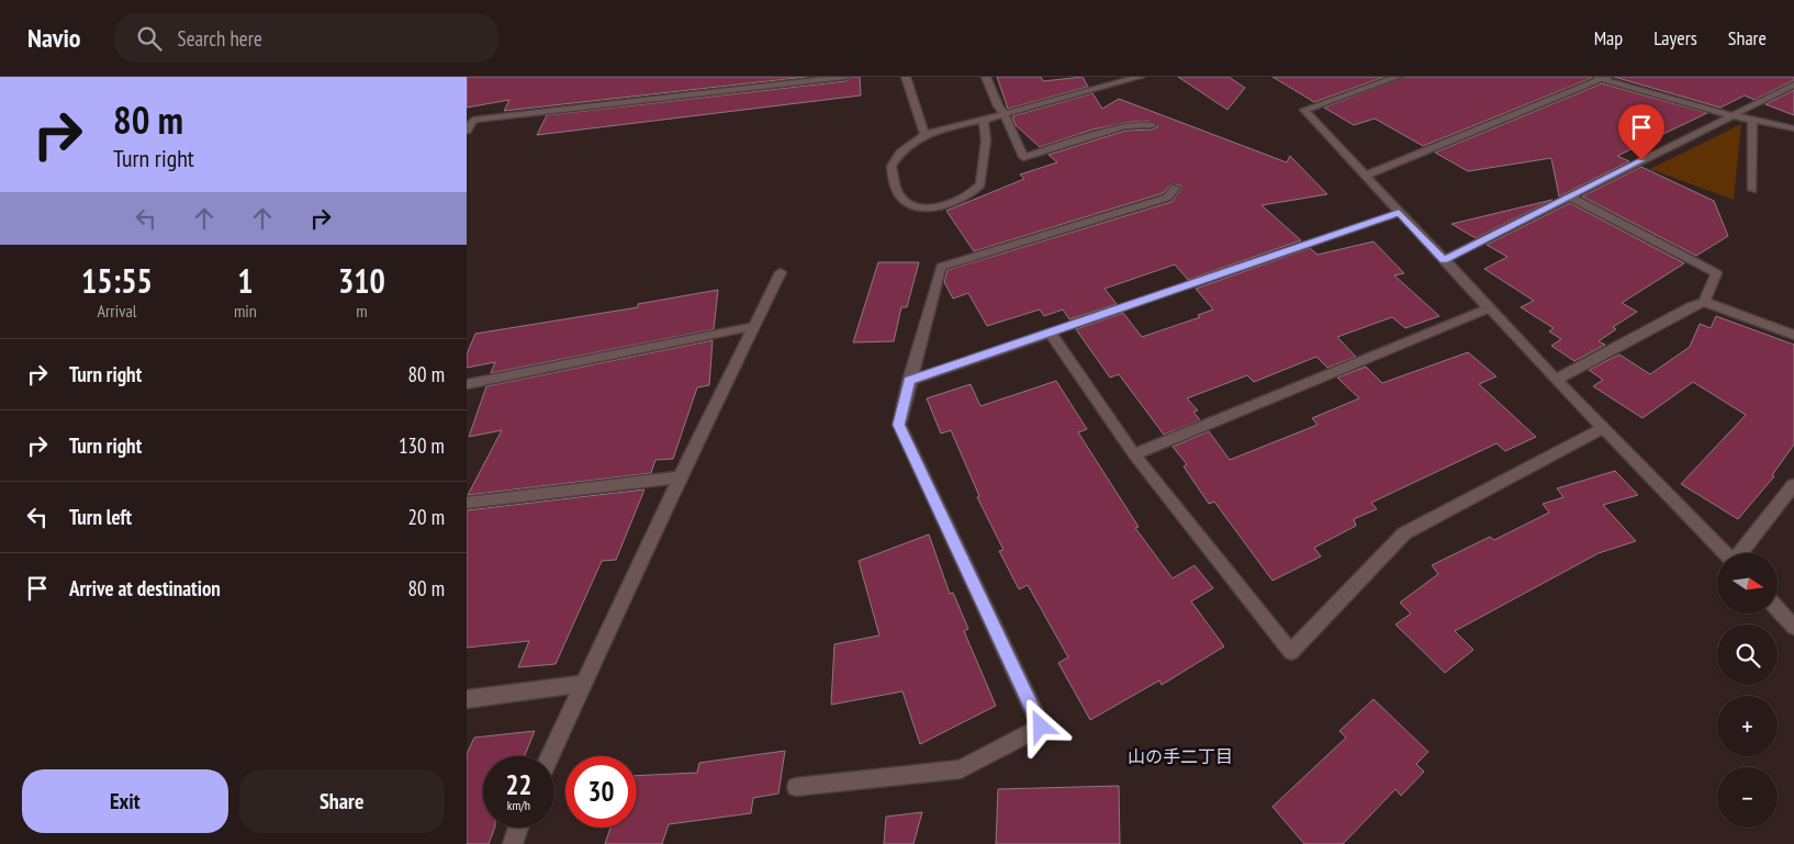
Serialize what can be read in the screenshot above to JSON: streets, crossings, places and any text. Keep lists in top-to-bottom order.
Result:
{
  "districts": ["山の手二丁目"],
  "north": "right",
  "page": {
    "header": "Navio",
    "search": "Search here",
    "nav": ["Map", "Layers", "Share"],
    "turn": ["80 m", "Turn right"],
    "eta": [
      "15:55",
      "Arrival",
      "1",
      "min",
      "310",
      "m"
    ],
    "list": [
      {
        "name": "Turn right",
        "value": "80 m"
      },
      {
        "name": "Turn right",
        "value": "130 m"
      },
      {
        "name": "Turn left",
        "value": "20 m"
      },
      {
        "name": "Arrive at destination",
        "value": "80 m"
      }
    ],
    "map_buttons": ["+", "−"],
    "speed": "22 km/h",
    "limit": "30",
    "buttons": ["Exit", "Share"]
  }
}
